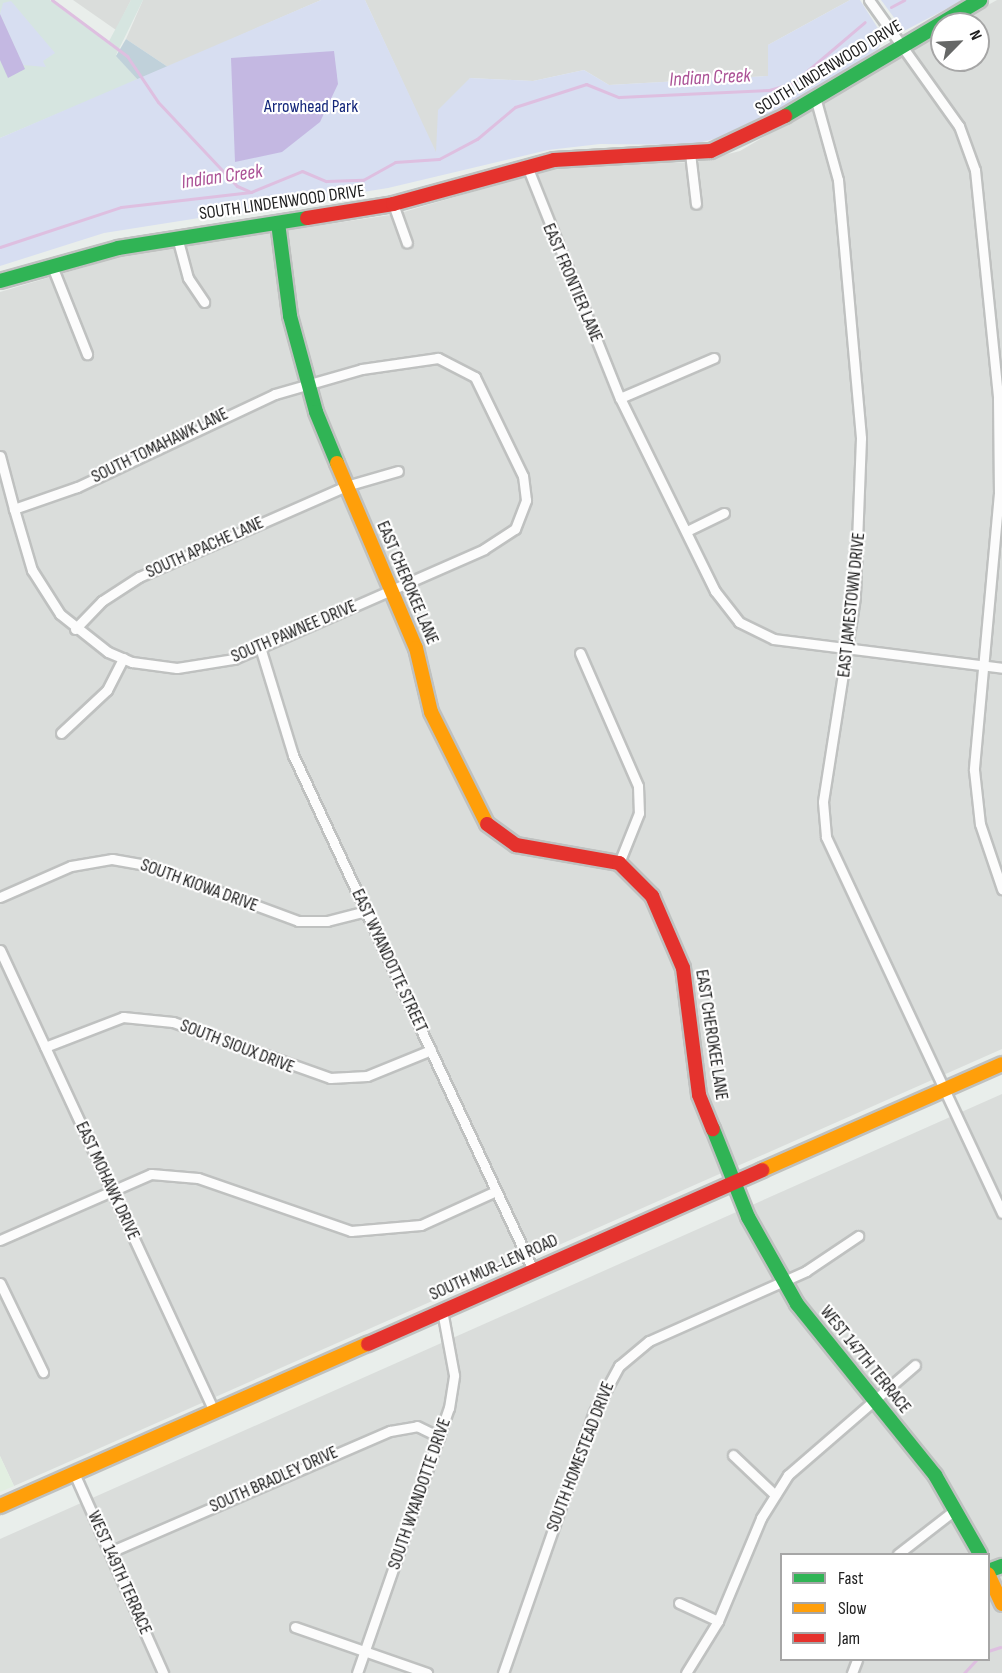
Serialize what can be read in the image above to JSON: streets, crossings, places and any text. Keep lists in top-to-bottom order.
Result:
{
  "streets": {
    "street": [
      "SOUTH LINDENWOOD DRIVE",
      "EAST FRONTIER LANE",
      "SOUTH TOMAHAWK LANE",
      "SOUTH APACHE LANE",
      "EAST CHEROKEE LANE",
      "EAST JAMESTOWN DRIVE",
      "SOUTH PAWNEE DRIVE",
      "SOUTH KIOWA DRIVE",
      "EAST WYANDOTTE STREET",
      "SOUTH SIOUX DRIVE",
      "EAST MOHAWK DRIVE",
      "SOUTH MUR-LEN ROAD",
      "WEST 147TH TERRACE",
      "SOUTH HOMESTEAD DRIVE",
      "SOUTH BRADLEY DRIVE",
      "SOUTH WYANDOTTE DRIVE",
      "WEST 149TH TERRACE"
    ]
  },
  "crossings": [
    ["SOUTH LINDENWOOD DRIVE", "EAST FRONTIER LANE"],
    ["SOUTH LINDENWOOD DRIVE", "EAST CHEROKEE LANE"],
    ["SOUTH LINDENWOOD DRIVE", "EAST JAMESTOWN DRIVE"],
    ["EAST FRONTIER LANE", "EAST JAMESTOWN DRIVE"],
    ["SOUTH TOMAHAWK LANE", "EAST CHEROKEE LANE"],
    ["SOUTH TOMAHAWK LANE", "SOUTH PAWNEE DRIVE"],
    ["SOUTH APACHE LANE", "EAST CHEROKEE LANE"],
    ["EAST CHEROKEE LANE", "SOUTH PAWNEE DRIVE"],
    ["EAST CHEROKEE LANE", "SOUTH MUR-LEN ROAD"],
    ["EAST CHEROKEE LANE", "WEST 147TH TERRACE"],
    ["EAST JAMESTOWN DRIVE", "SOUTH MUR-LEN ROAD"],
    ["SOUTH PAWNEE DRIVE", "EAST WYANDOTTE STREET"],
    ["SOUTH KIOWA DRIVE", "EAST WYANDOTTE STREET"],
    ["EAST WYANDOTTE STREET", "SOUTH SIOUX DRIVE"],
    ["EAST WYANDOTTE STREET", "SOUTH MUR-LEN ROAD"],
    ["SOUTH SIOUX DRIVE", "EAST MOHAWK DRIVE"],
    ["EAST MOHAWK DRIVE", "SOUTH MUR-LEN ROAD"],
    ["SOUTH MUR-LEN ROAD", "WEST 147TH TERRACE"],
    ["SOUTH MUR-LEN ROAD", "SOUTH WYANDOTTE DRIVE"],
    ["SOUTH MUR-LEN ROAD", "WEST 149TH TERRACE"],
    ["WEST 147TH TERRACE", "SOUTH HOMESTEAD DRIVE"],
    ["SOUTH BRADLEY DRIVE", "SOUTH WYANDOTTE DRIVE"],
    ["SOUTH BRADLEY DRIVE", "WEST 149TH TERRACE"]
  ],
  "water": ["Indian Creek"],
  "parks": ["Arrowhead Park"],
  "legend": ["Fast", "Slow", "Jam"],
  "north": "top right"
}
